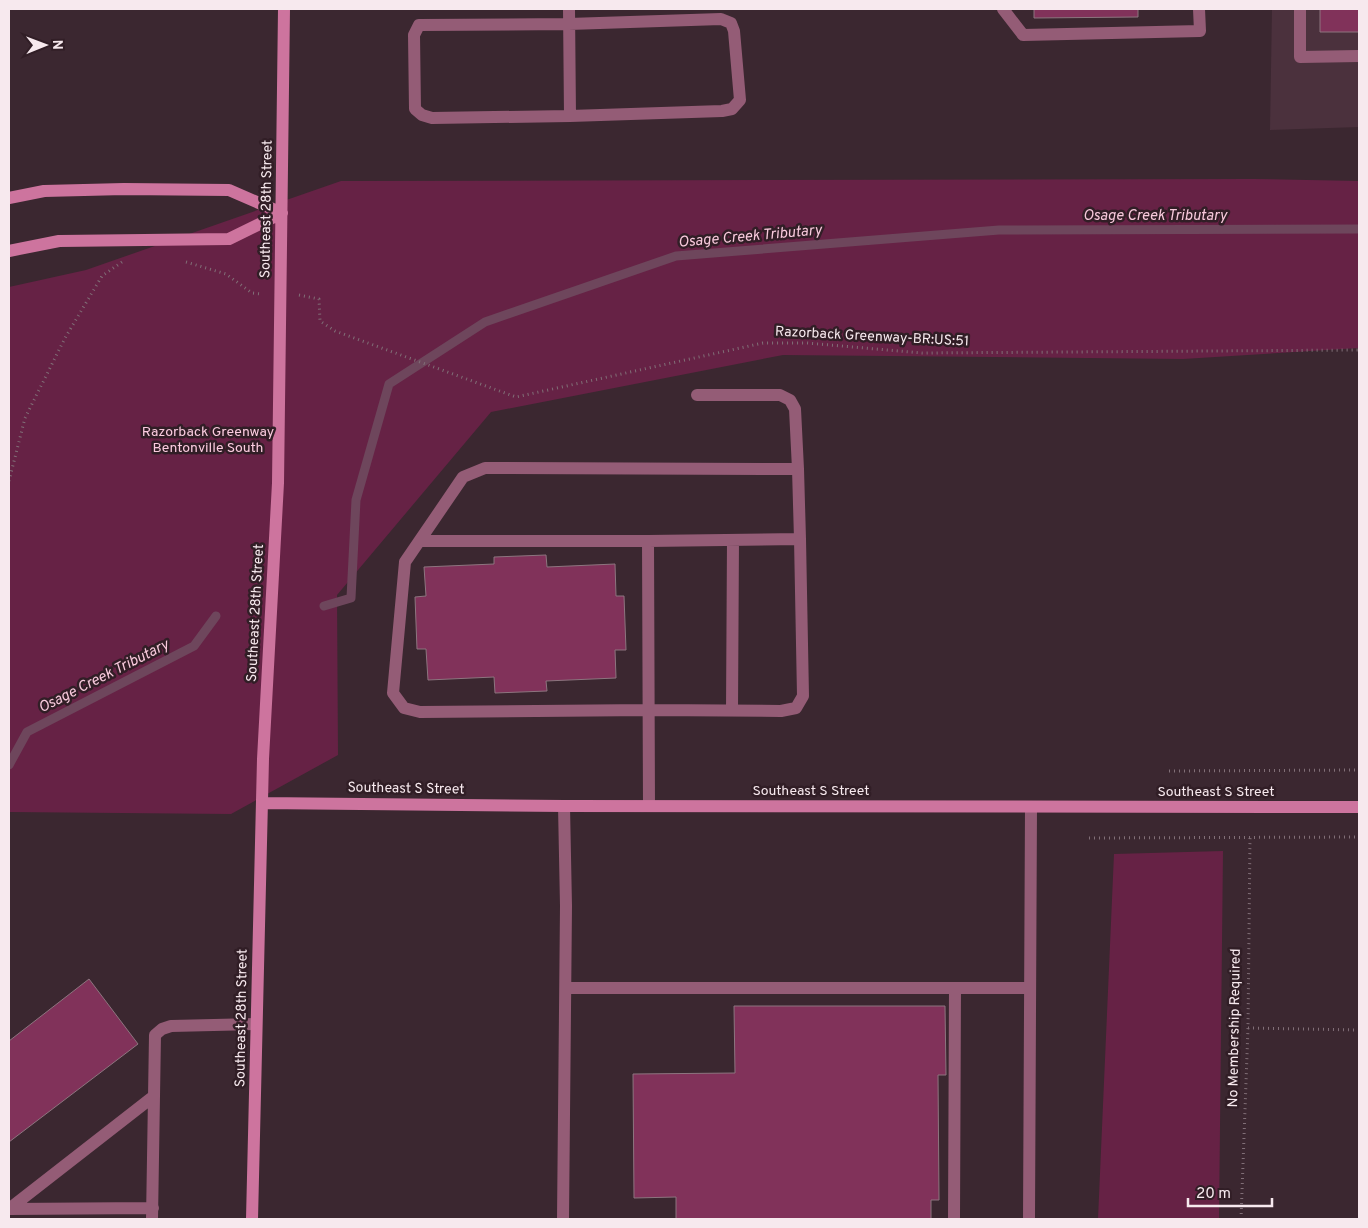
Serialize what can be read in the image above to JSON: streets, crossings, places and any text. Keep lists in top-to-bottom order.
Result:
{
  "streets": {
    "main road": ["Southeast 28th Street", "Southeast S Street"],
    "path": ["Razorback Greenway-BR:US:51", "No Membership Required"]
  },
  "crossings": [
    ["Southeast 28th Street", "Southeast S Street"]
  ],
  "water": ["Osage Creek Tributary"],
  "parks": ["Razorback Greenway Bentonville South"],
  "scale_bar": "20 m",
  "north": "right"
}
